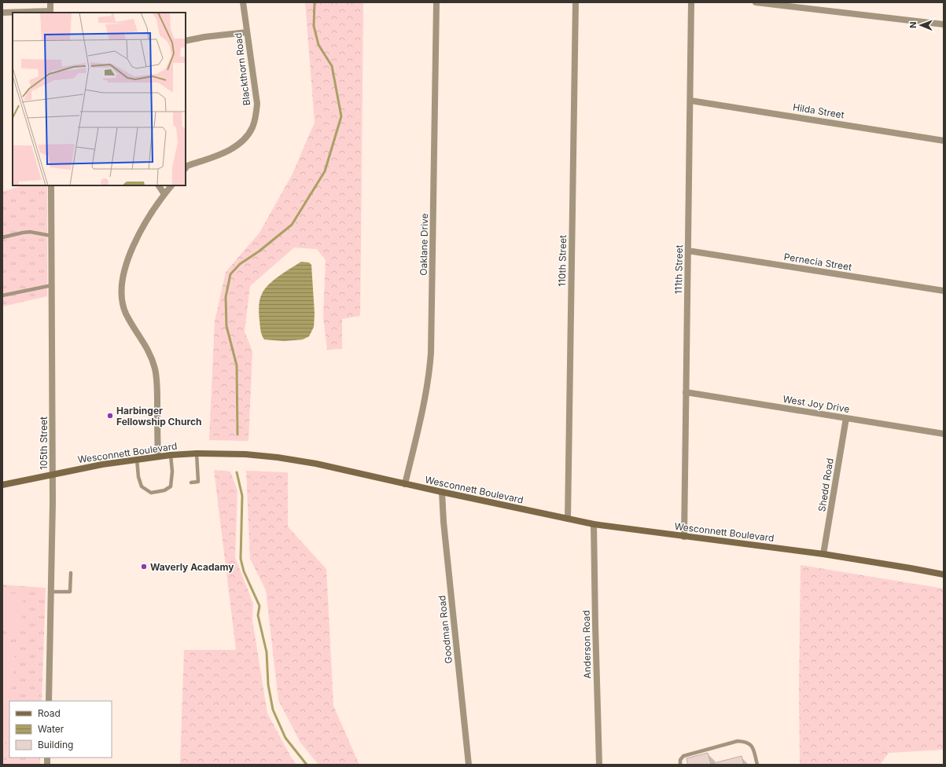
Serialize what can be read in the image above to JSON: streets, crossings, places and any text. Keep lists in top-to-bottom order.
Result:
{
  "streets": {
    "street": [
      "Blackthorn Road",
      "Hilda Street",
      "Oaklane Drive",
      "110th Street",
      "Pernecia Street",
      "111th Street",
      "West Joy Drive",
      "105th Street",
      "Wesconnett Boulevard",
      "Shedd Road",
      "Goodman Road",
      "Anderson Road"
    ]
  },
  "crossings": [
    ["Hilda Street", "111th Street"],
    ["Oaklane Drive", "Wesconnett Boulevard"],
    ["110th Street", "Wesconnett Boulevard"],
    ["Pernecia Street", "111th Street"],
    ["111th Street", "West Joy Drive"],
    ["111th Street", "Wesconnett Boulevard"],
    ["West Joy Drive", "Shedd Road"],
    ["105th Street", "Wesconnett Boulevard"],
    ["Wesconnett Boulevard", "Shedd Road"],
    ["Wesconnett Boulevard", "Goodman Road"],
    ["Wesconnett Boulevard", "Anderson Road"]
  ],
  "places": ["Harbinger Fellowship Church", "Waverly Acadamy"],
  "legend": ["Road", "Water", "Building"],
  "north": "left"
}
